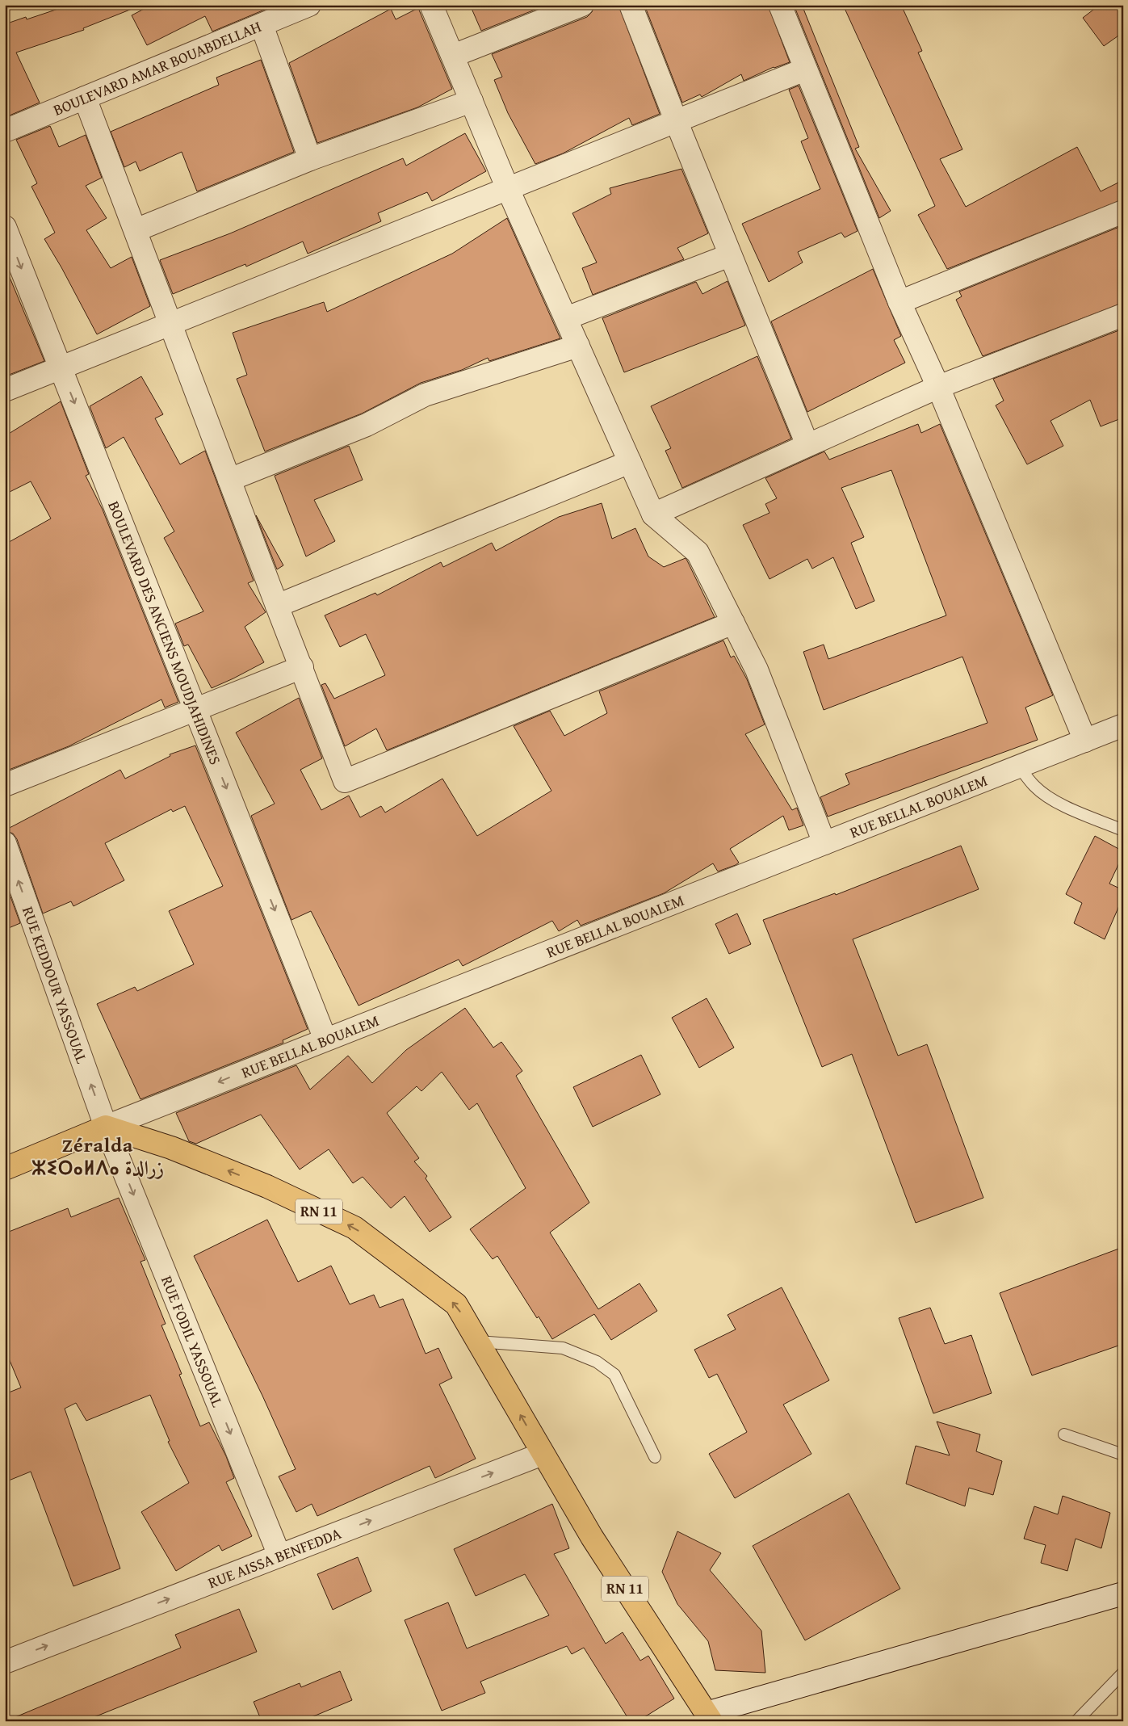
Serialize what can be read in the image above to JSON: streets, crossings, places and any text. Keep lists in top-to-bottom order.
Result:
{
  "streets": {
    "main road": ["RN 11"],
    "street": [
      "BOULEVARD AMAR BOUABDELLAH",
      "BOULEVARD DES ANCIENS MOUDJAHIDINES",
      "RUE BELLAL BOUALEM",
      "RUE KEDDOUR YASSOUAL",
      "RUE FODIL YASSOUAL",
      "RUE AISSA BENFEDDA"
    ]
  },
  "crossings": [
    ["BOULEVARD DES ANCIENS MOUDJAHIDINES", "RUE BELLAL BOUALEM"],
    ["RUE BELLAL BOUALEM", "RUE KEDDOUR YASSOUAL"],
    ["RUE BELLAL BOUALEM", "RN 11"],
    ["RUE BELLAL BOUALEM", "RUE FODIL YASSOUAL"],
    ["RUE KEDDOUR YASSOUAL", "RN 11"],
    ["RUE KEDDOUR YASSOUAL", "RUE FODIL YASSOUAL"],
    ["RN 11", "RUE FODIL YASSOUAL"],
    ["RN 11", "RUE AISSA BENFEDDA"],
    ["RUE FODIL YASSOUAL", "RUE AISSA BENFEDDA"]
  ],
  "one_way": ["RUE KEDDOUR YASSOUAL", "RUE FODIL YASSOUAL", "RUE AISSA BENFEDDA"],
  "districts": ["Zéralda ⵣⵉⵔⴰⵍⴷⴰ زرالدة"]
}
